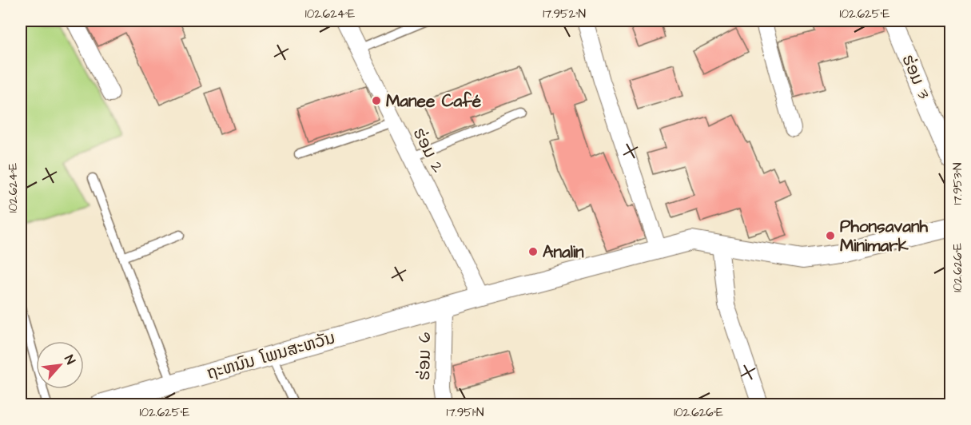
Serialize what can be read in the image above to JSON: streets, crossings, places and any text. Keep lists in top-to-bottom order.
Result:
{
  "streets": {
    "street": [
      "ຮ່ອມ 3",
      "ຮ່ອມ 2",
      "ຖະຫນົນ ໂພນສະຫວັນ",
      "ຮ່ອມ 6"
    ]
  },
  "crossings": [
    ["ຮ່ອມ 2", "ຖະຫນົນ ໂພນສະຫວັນ"],
    ["ຖະຫນົນ ໂພນສະຫວັນ", "ຮ່ອມ 6"]
  ],
  "places": ["Manee Café", "Phonsavanh Minimark", "Analin"],
  "north": "top right",
  "coordinates": [
    "102.624°E",
    "17.952°N",
    "102.625°E",
    "17.953°N",
    "102.626°E",
    "17.951°N"
  ]
}
